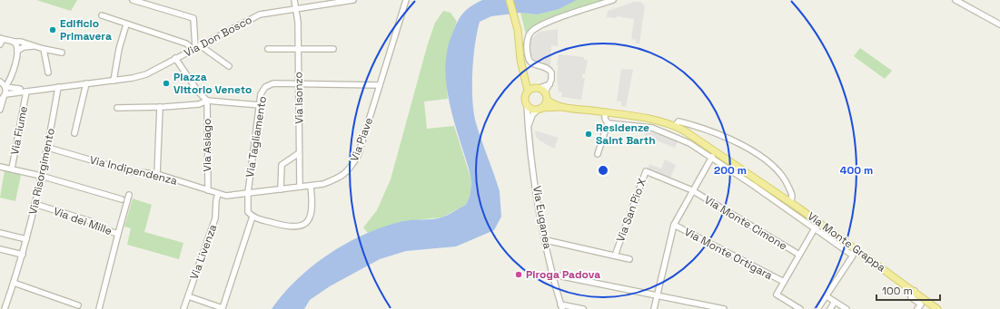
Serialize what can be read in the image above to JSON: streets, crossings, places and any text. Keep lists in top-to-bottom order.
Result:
{
  "streets": {
    "main road": ["Via Euganea", "Via Monte Grappa"],
    "street": [
      "Via Don Bosco",
      "Via Isonzo",
      "Via Fiume",
      "Via Tagliamento",
      "Via Piave",
      "Via Asiago",
      "Via Indipendenza",
      "Via Risorgimento",
      "Via San Pio X",
      "Via dei Mille",
      "Via Monte Cimone",
      "Via Livenza",
      "Via Monte Ortigara"
    ]
  },
  "crossings": [
    ["Via Don Bosco", "Via Isonzo"],
    ["Via Don Bosco", "Via Fiume"],
    ["Via Don Bosco", "Via Risorgimento"],
    ["Via Isonzo", "Via Tagliamento"],
    ["Via Isonzo", "Via Piave"],
    ["Via Tagliamento", "Via Piave"],
    ["Via Piave", "Via Indipendenza"],
    ["Via Piave", "Via Livenza"],
    ["Via Asiago", "Via Indipendenza"],
    ["Via Indipendenza", "Via Risorgimento"],
    ["Via Indipendenza", "Via Livenza"],
    ["Via Risorgimento", "Via dei Mille"],
    ["Via San Pio X", "Via Euganea"],
    ["Via San Pio X", "Via Monte Cimone"],
    ["Via Euganea", "Via Monte Grappa"]
  ],
  "places": [
    "Edificio Primavera",
    "Piazza Vittorio Veneto",
    "Residenze Saint Barth",
    "Piroga Padova"
  ],
  "scale_bar": "100 m",
  "rings": ["200 m", "400 m"]
}
